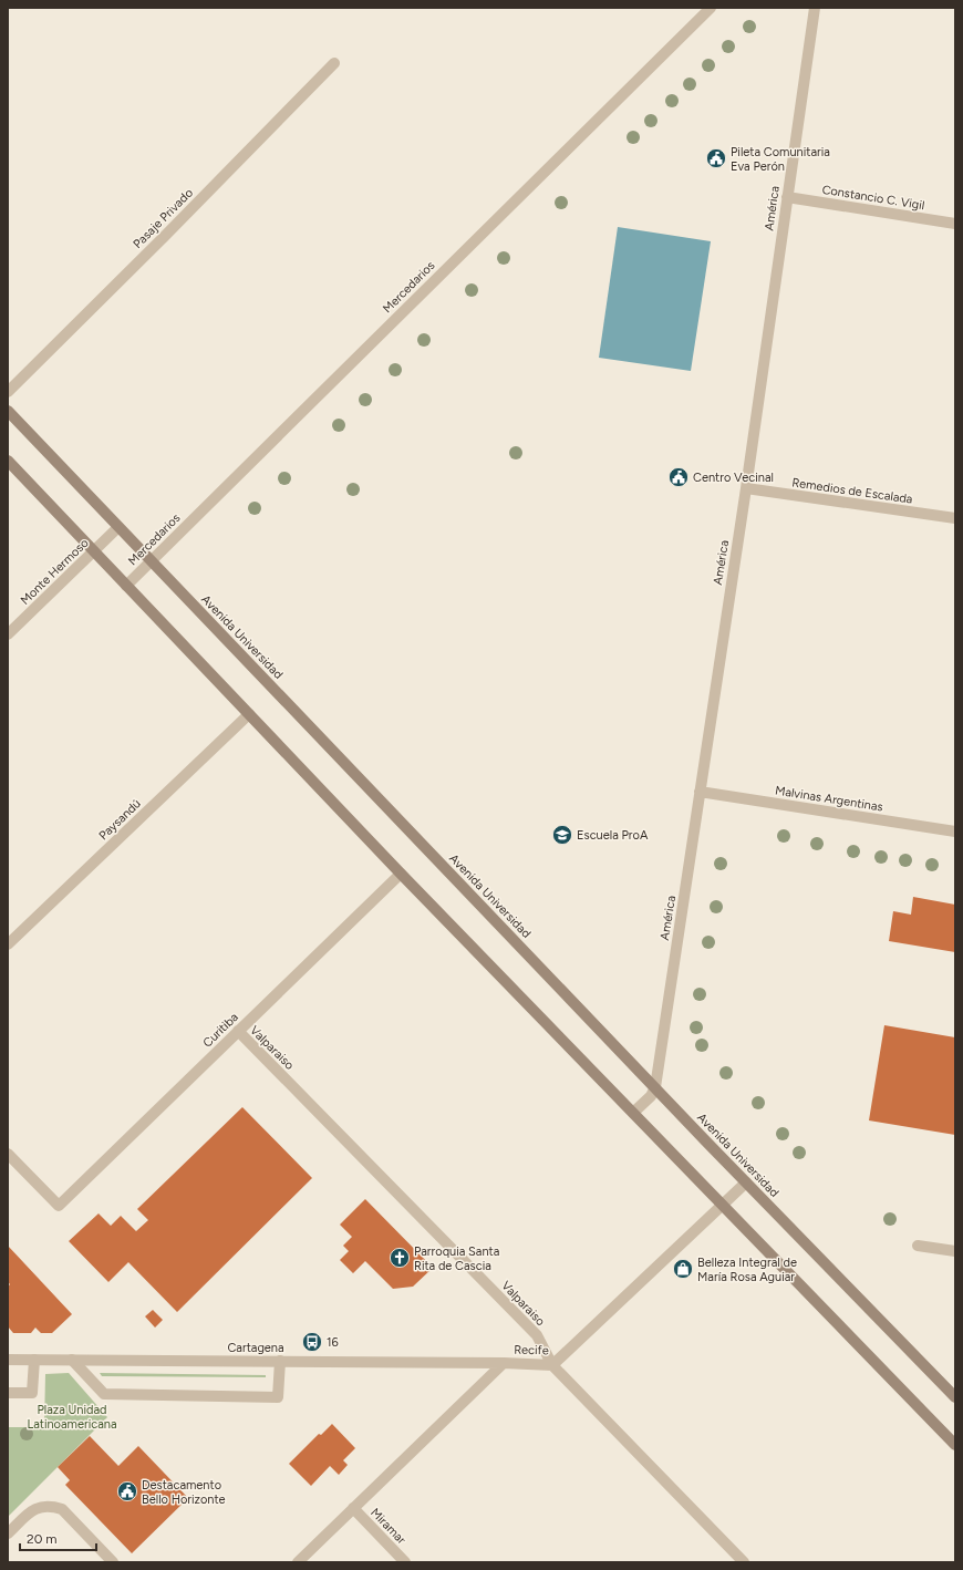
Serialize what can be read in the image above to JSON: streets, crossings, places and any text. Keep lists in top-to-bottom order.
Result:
{
  "streets": {
    "main road": ["Avenida Universidad"],
    "street": [
      "Constancio C. Vigil",
      "América",
      "Pasaje Privado",
      "Mercedarios",
      "Remedios de Escalada",
      "Monte Hermoso",
      "Malvinas Argentinas",
      "Paysandú",
      "Curitiba",
      "Valparaiso",
      "Cartagena",
      "Recife",
      "Miramar"
    ]
  },
  "crossings": [
    ["Constancio C. Vigil", "América"],
    ["América", "Remedios de Escalada"],
    ["América", "Avenida Universidad"],
    ["América", "Malvinas Argentinas"],
    ["Mercedarios", "Avenida Universidad"],
    ["Monte Hermoso", "Avenida Universidad"],
    ["Avenida Universidad", "Recife"],
    ["Curitiba", "Valparaiso"],
    ["Valparaiso", "Recife"],
    ["Cartagena", "Recife"],
    ["Recife", "Miramar"]
  ],
  "parks": ["Plaza Unidad Latinoamericana"],
  "places": {
    "public building": ["Pileta Comunitaria Eva Perón", "Centro Vecinal", "Destacamento Bello Horizonte"],
    "school or university": ["Escuela ProA"],
    "church": ["Parroquia Santa Rita de Cascia"],
    "shop": ["Belleza Integral de María Rosa Aguiar"],
    "bus stop": ["16"]
  },
  "scale_bar": "20 m"
}
